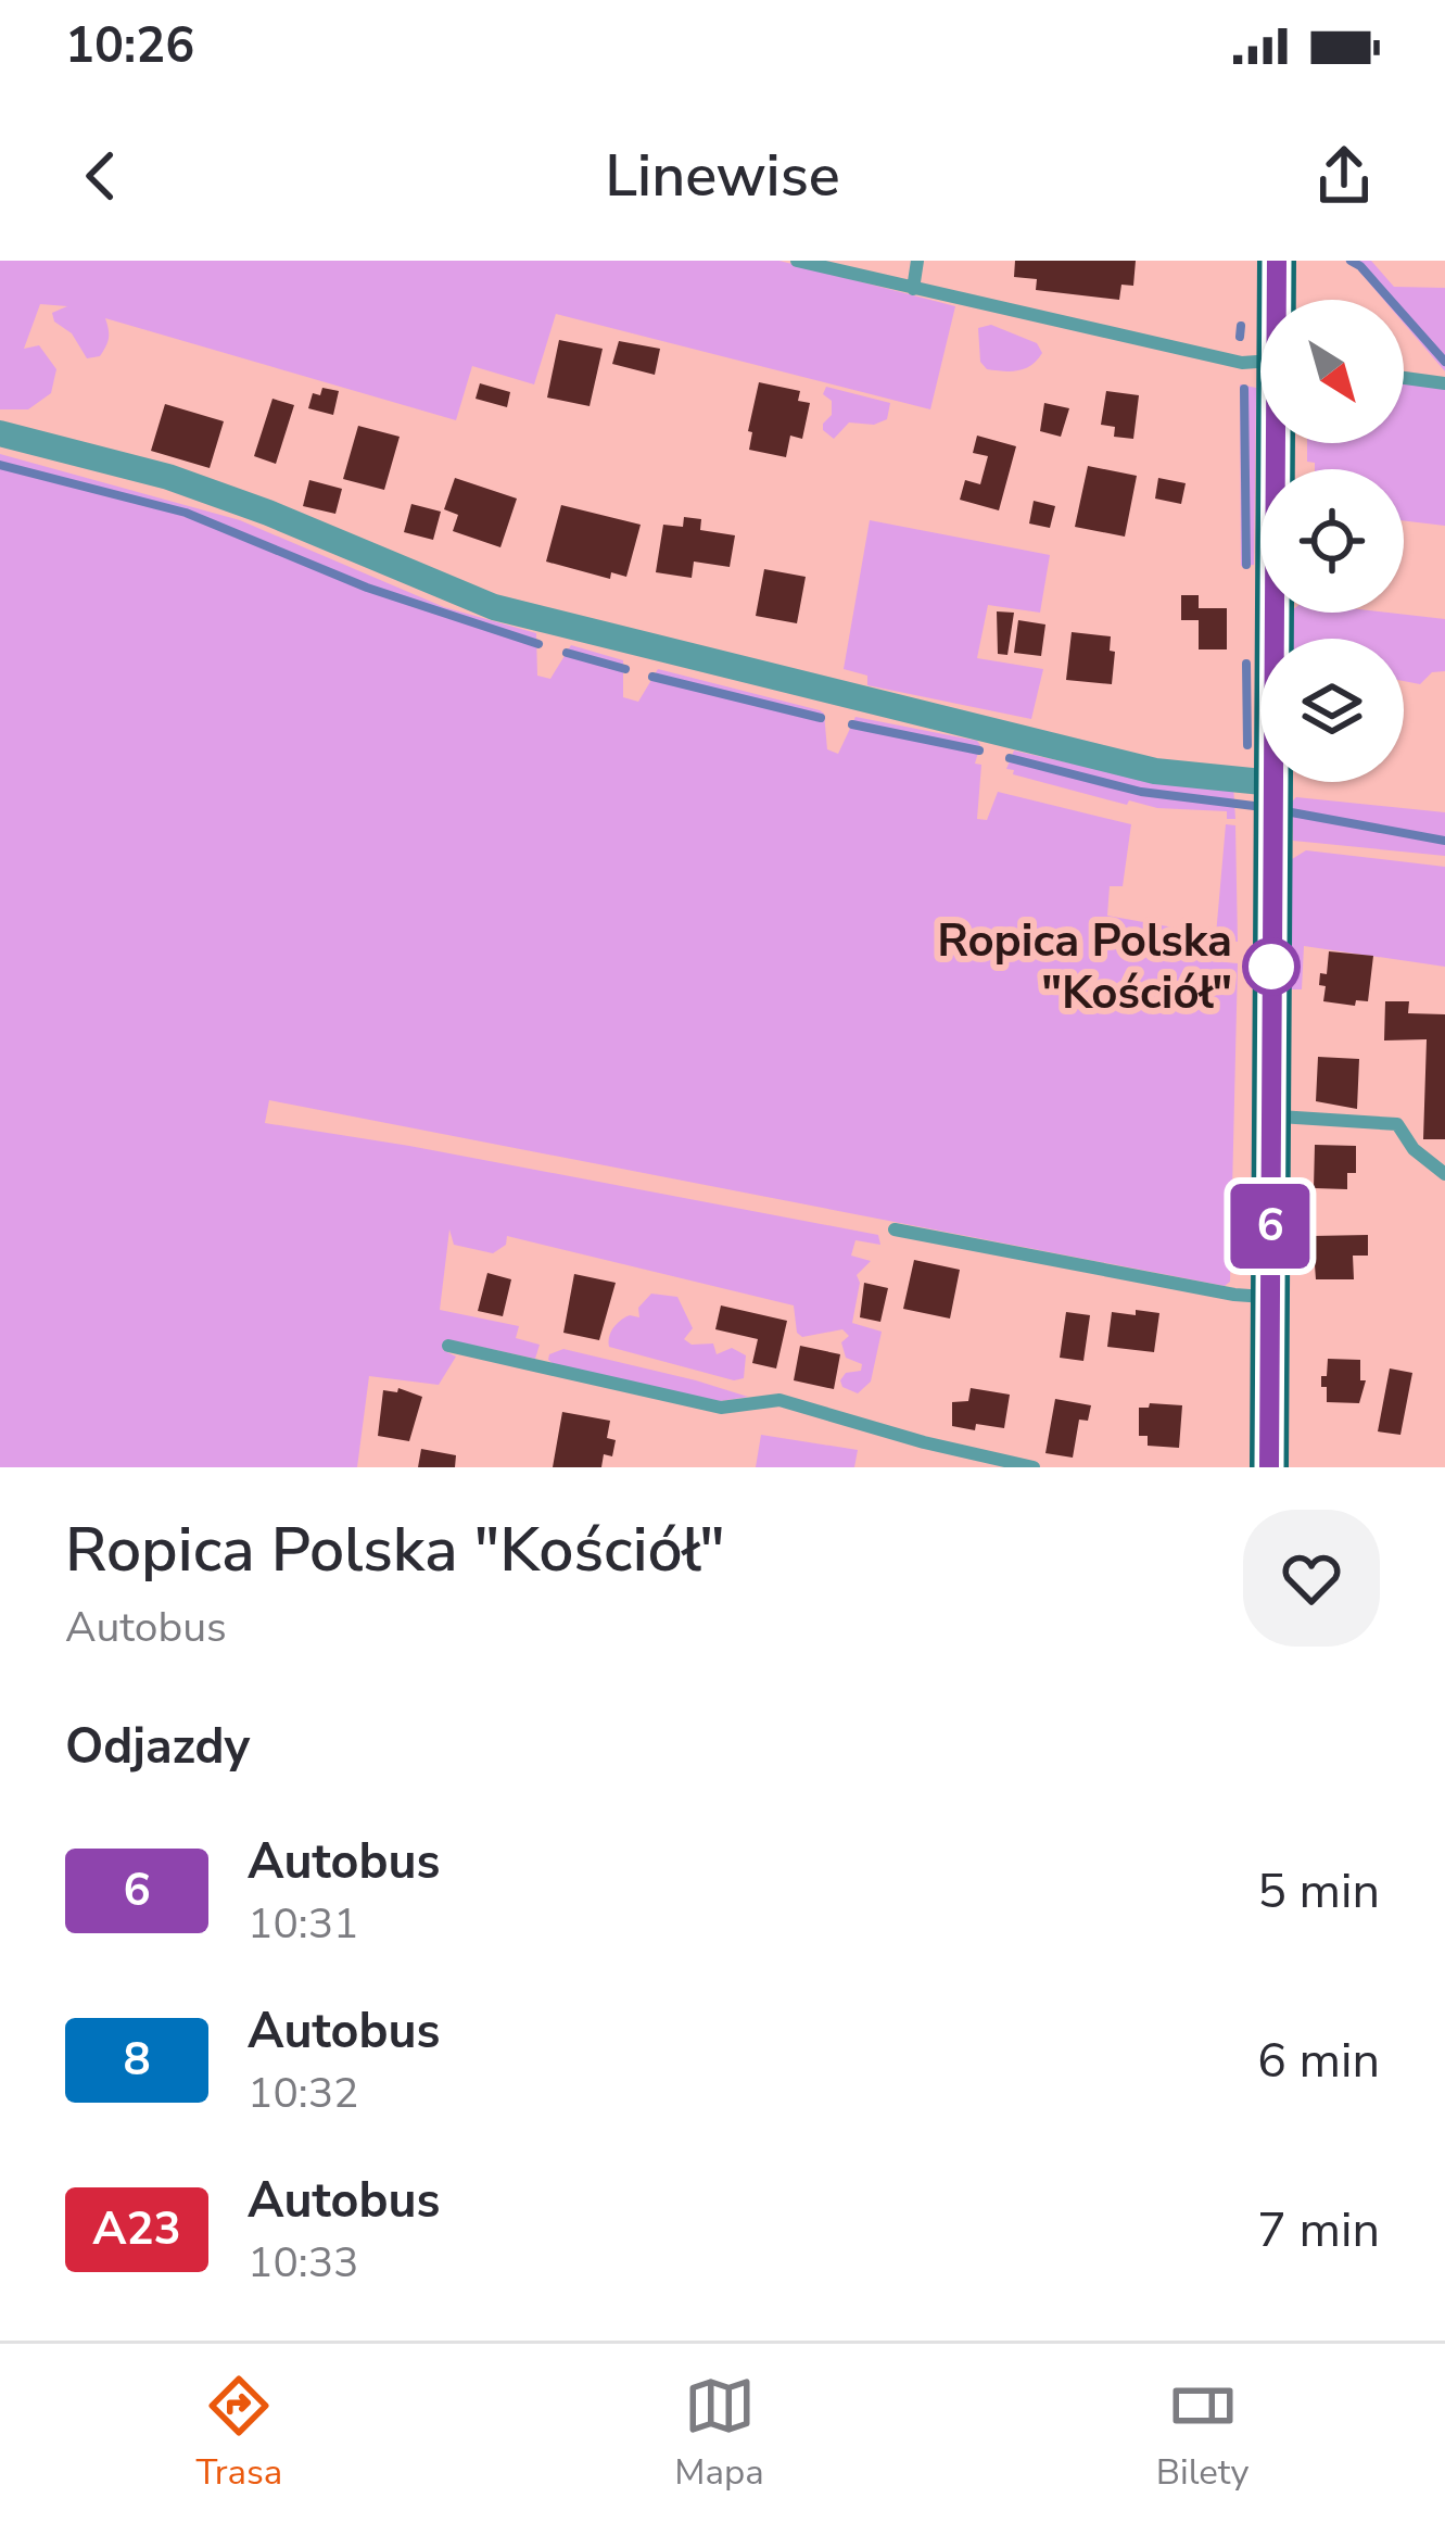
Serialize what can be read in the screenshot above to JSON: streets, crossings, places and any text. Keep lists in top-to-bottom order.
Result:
{
  "places": ["Ropica Polska \"Kościół\""],
  "lines": ["bus line 6"],
  "north": "bottom right",
  "page": {
    "status": "10:26",
    "header": "Linewise",
    "on_map": "6",
    "heading": [
      ["Ropica Polska \"Kościół\"", "Autobus"],
      "Odjazdy"
    ],
    "list": [
      {
        "mark": "6",
        "name": "Autobus",
        "note": "10:31",
        "value": "5 min"
      },
      {
        "mark": "8",
        "name": "Autobus",
        "note": "10:32",
        "value": "6 min"
      },
      {
        "mark": "A23",
        "name": "Autobus",
        "note": "10:33",
        "value": "7 min"
      }
    ],
    "tabs": ["Trasa", "Mapa", "Bilety"]
  }
}
